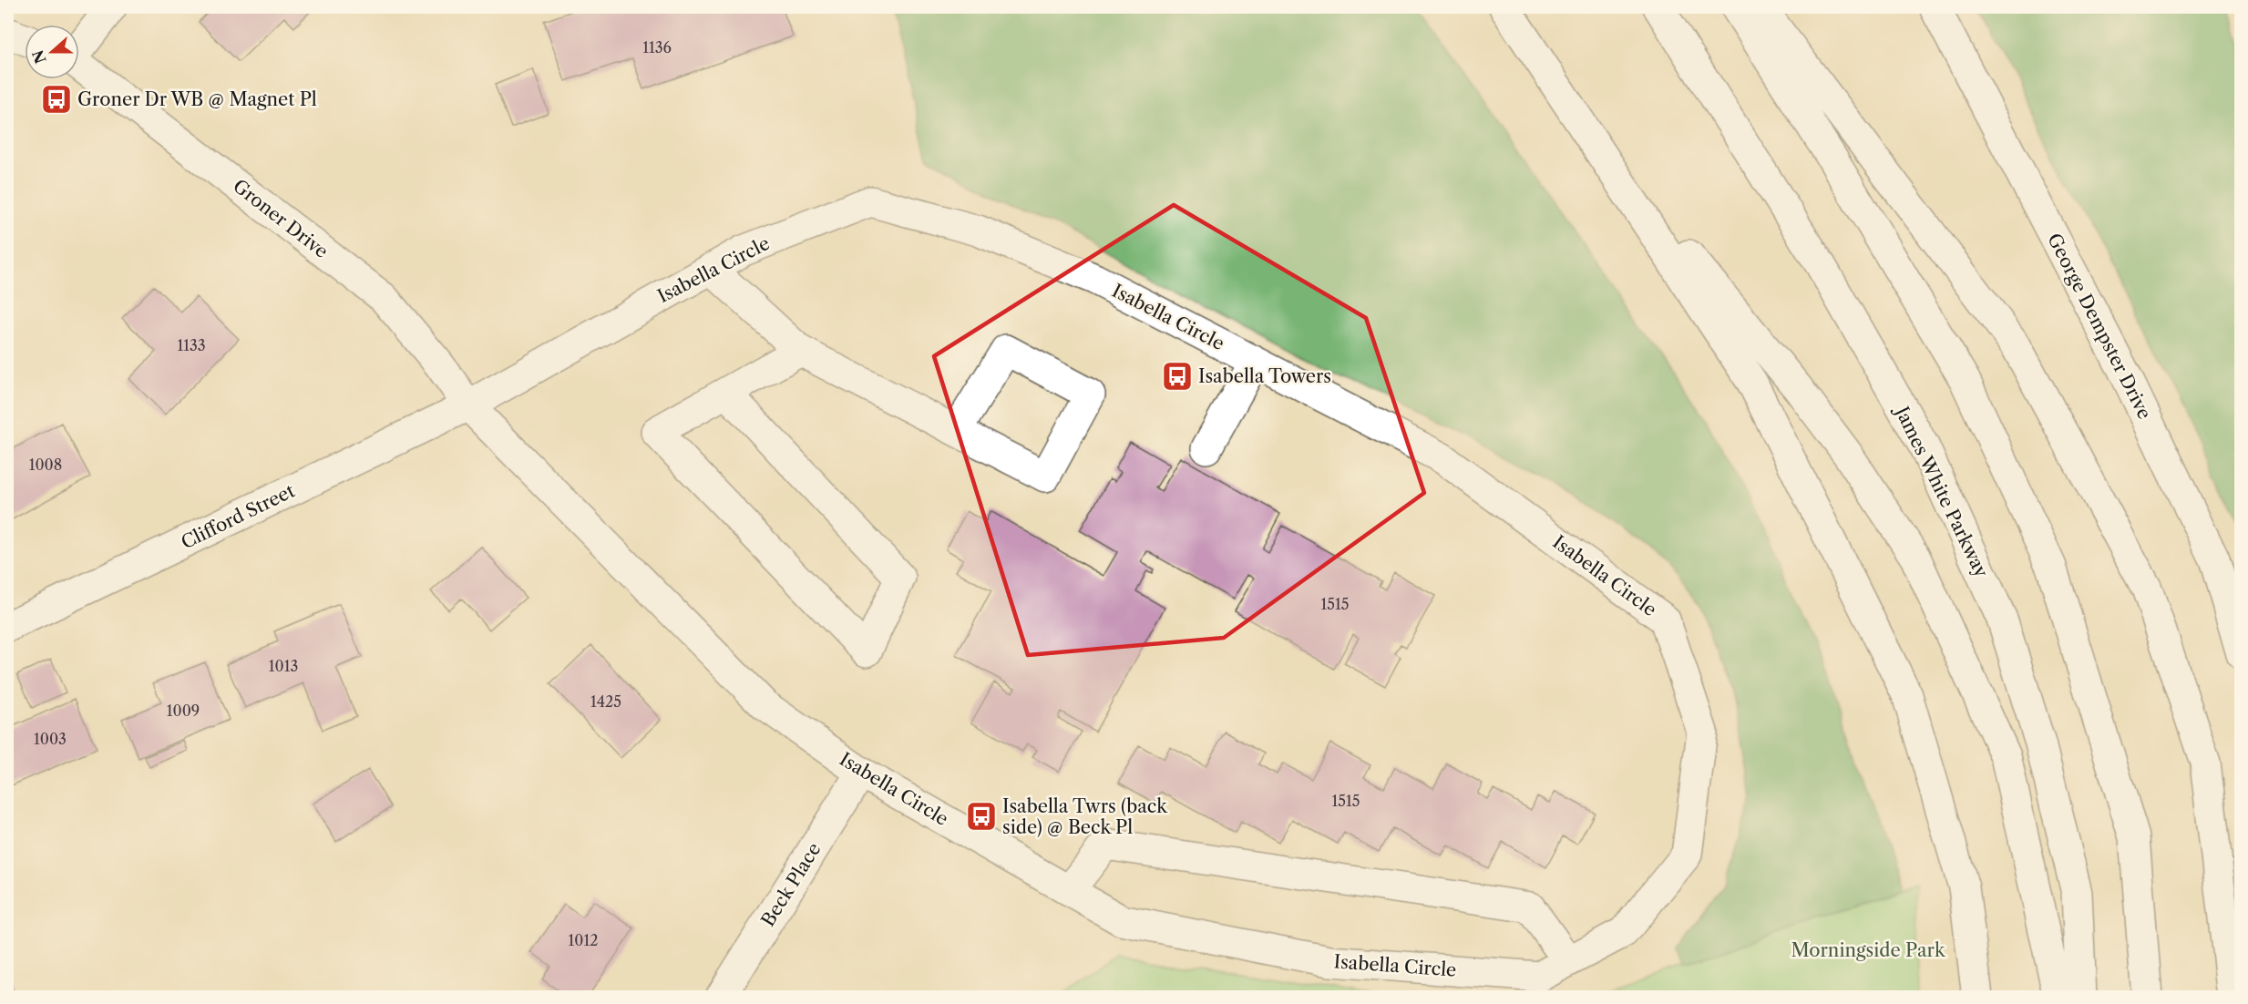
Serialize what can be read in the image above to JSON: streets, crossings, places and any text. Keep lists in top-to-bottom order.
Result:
{
  "streets": {
    "main road": [
      "Groner Drive",
      "Isabella Circle",
      "George Dempster Drive",
      "James White Parkway",
      "Clifford Street",
      "Beck Place"
    ]
  },
  "crossings": [
    ["Groner Drive", "Isabella Circle"],
    ["Groner Drive", "Clifford Street"],
    ["Isabella Circle", "Clifford Street"],
    ["Isabella Circle", "Beck Place"]
  ],
  "parks": ["Morningside Park"],
  "places": {
    "bus stop": ["Groner Dr WB @ Magnet Pl", "Isabella Towers", "Isabella Twrs (back side) @ Beck Pl"]
  },
  "house_numbers": [
    "1136",
    "1133",
    "1008",
    "1515",
    "1013",
    "1425",
    "1009",
    "1003",
    "1515",
    "1012"
  ],
  "north": "left"
}
